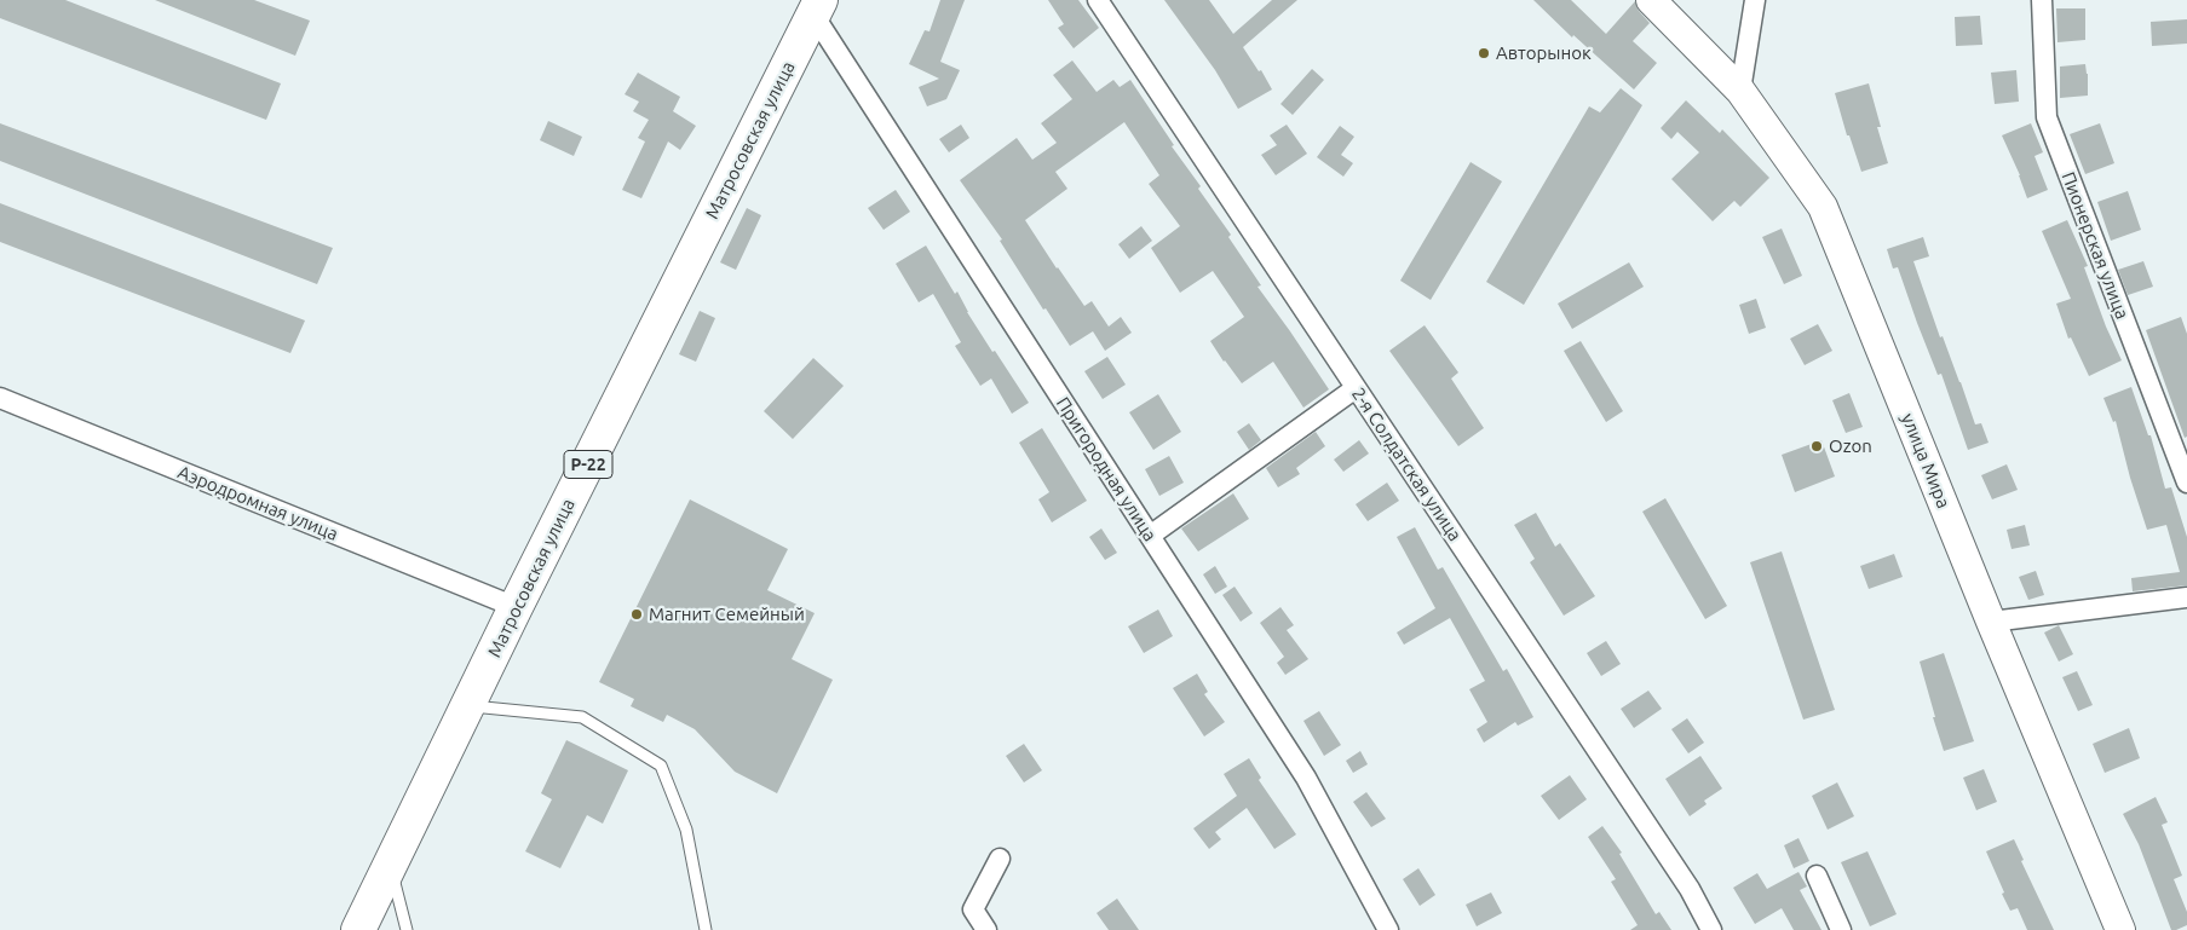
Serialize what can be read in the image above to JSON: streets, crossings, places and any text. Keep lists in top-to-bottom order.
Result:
{
  "streets": {
    "highway": ["Матросовская улица", "Р-22"],
    "street": [
      "Пионерская улица",
      "улица Мира",
      "2-я Солдатская улица",
      "Пригородная улица",
      "Аэродромная улица"
    ]
  },
  "crossings": [
    ["Матросовская улица", "Пригородная улица"],
    ["Матросовская улица", "Аэродромная улица"]
  ],
  "places": ["Авторынок", "Ozon", "Магнит Семейный"]
}
